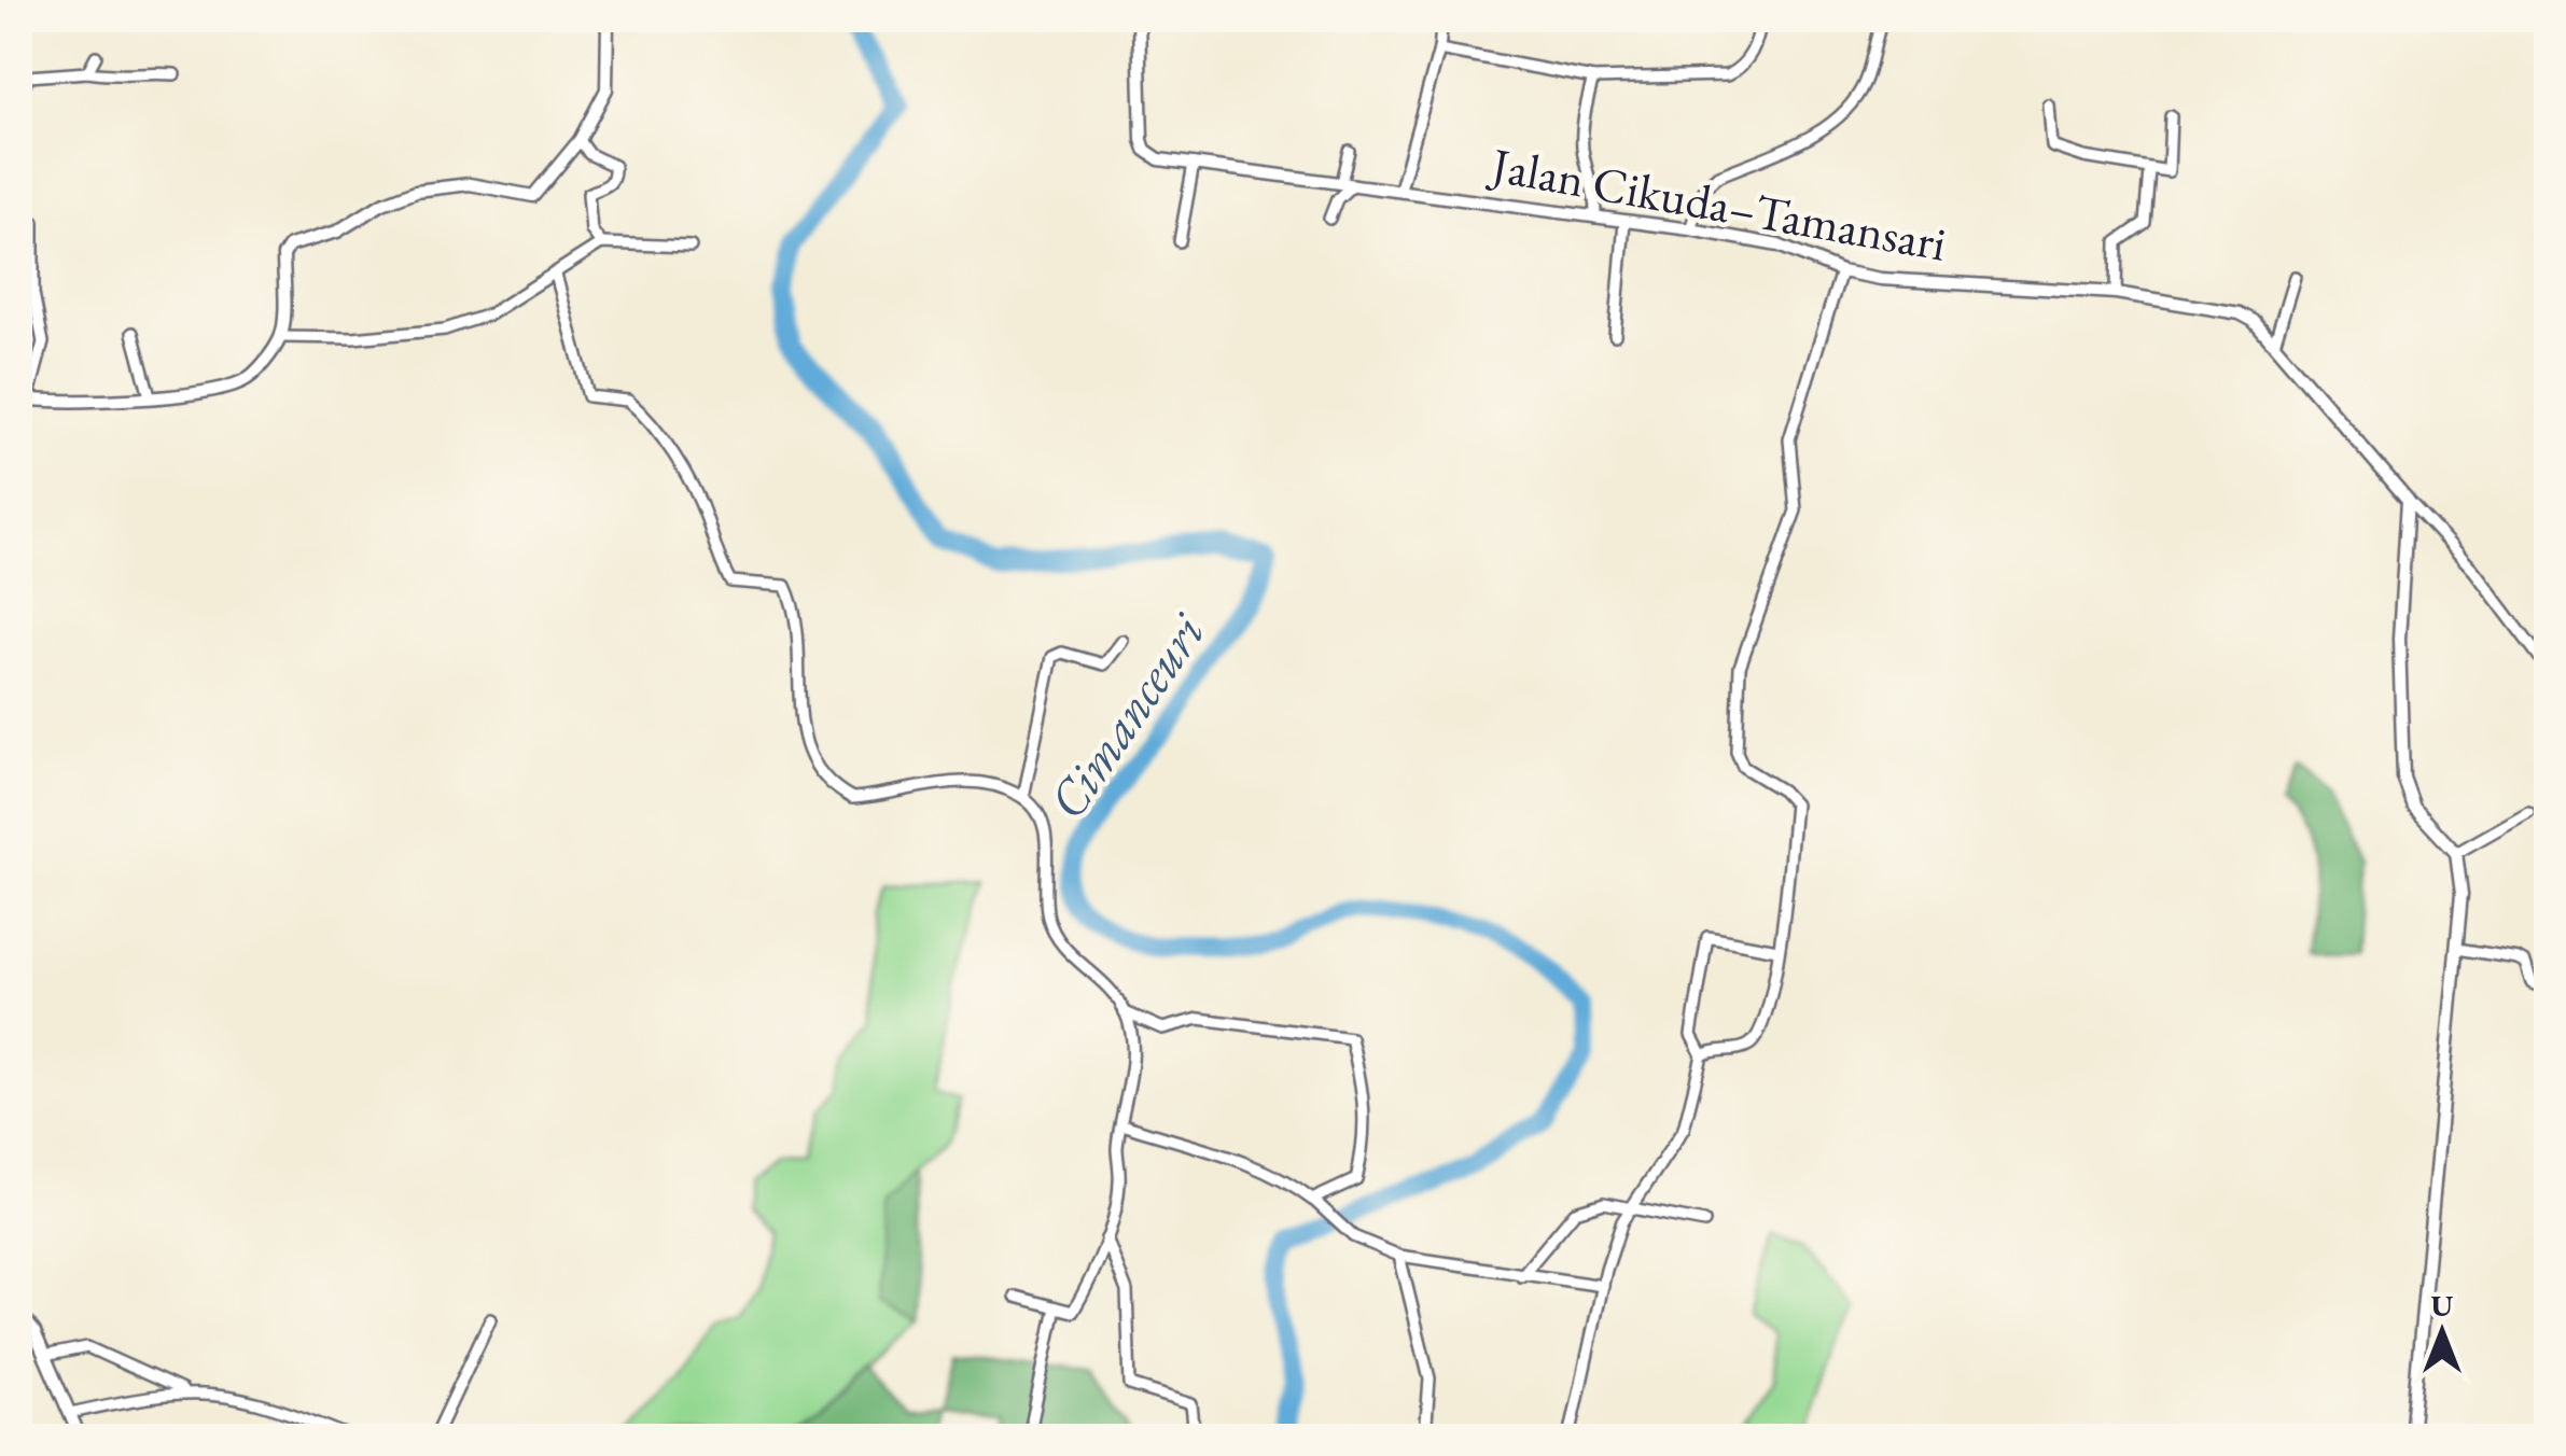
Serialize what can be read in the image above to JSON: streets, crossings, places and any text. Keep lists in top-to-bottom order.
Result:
{
  "streets": {
    "street": ["Jalan Cikuda–Tamansari"]
  },
  "water": ["Cimanceuri"],
  "north": "top"
}
